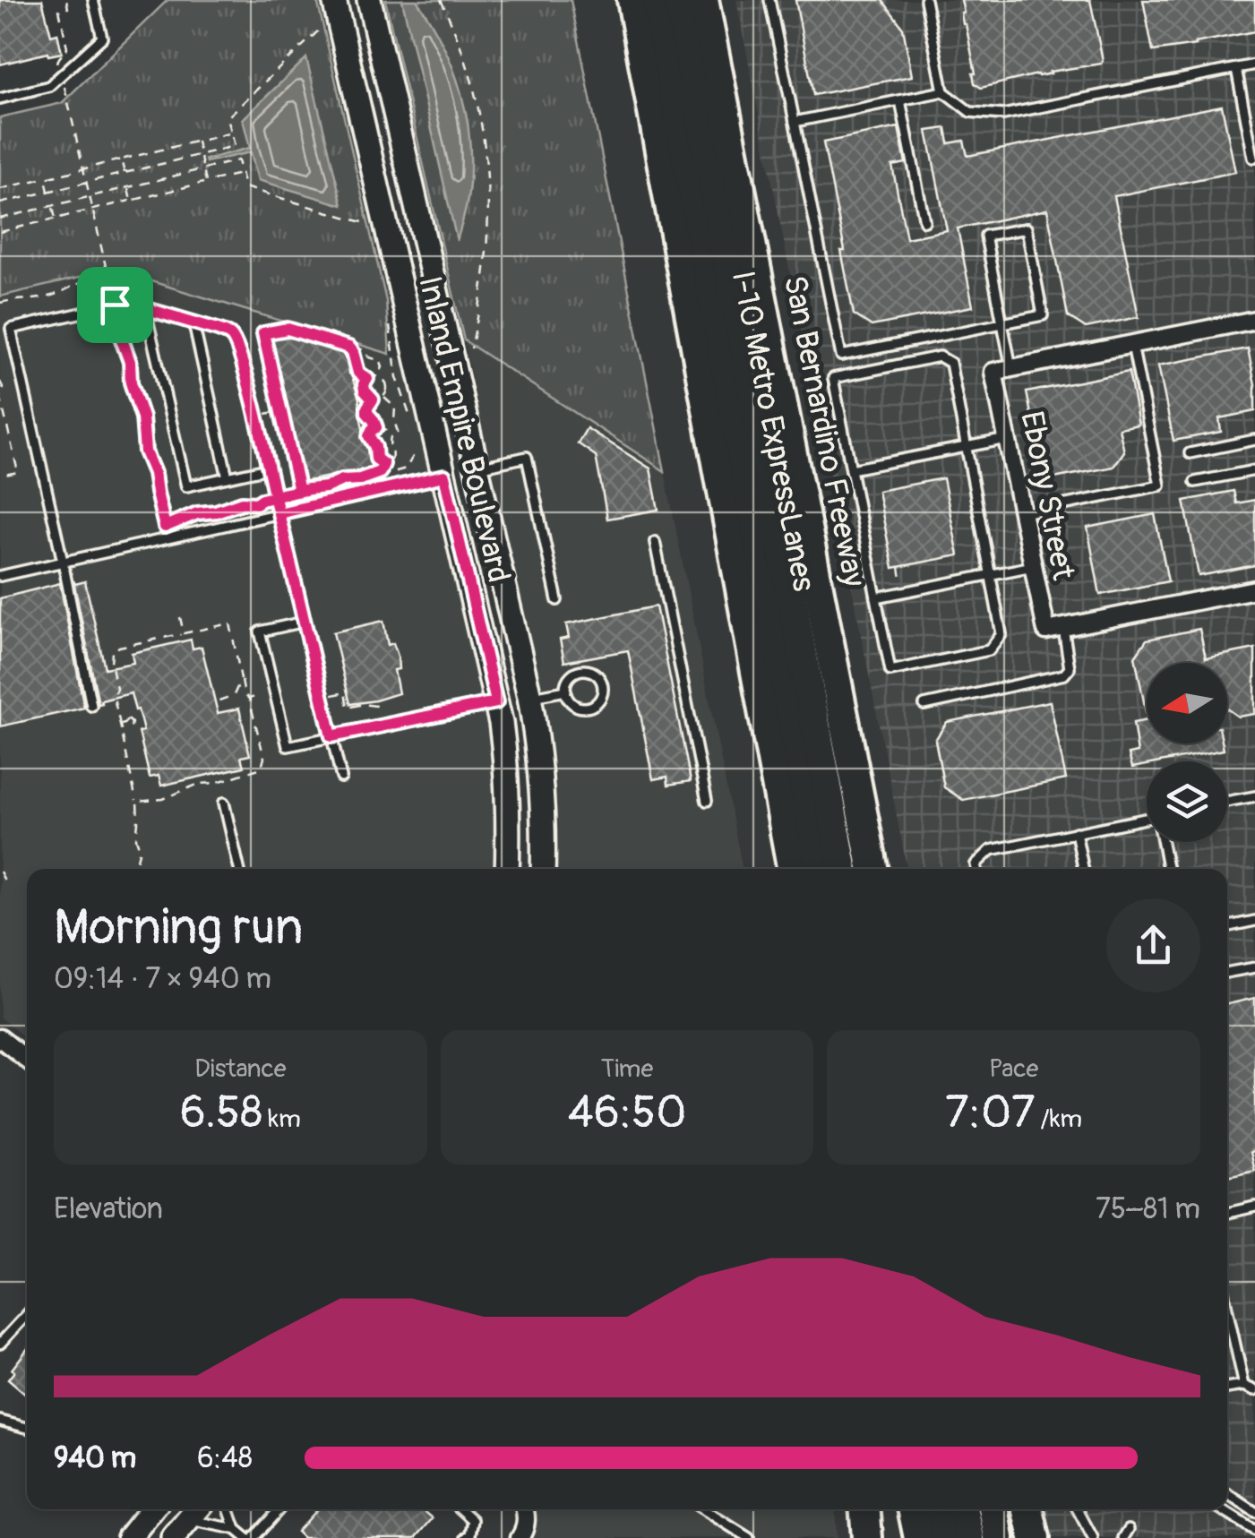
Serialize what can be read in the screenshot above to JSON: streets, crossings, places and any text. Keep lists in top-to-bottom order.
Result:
{
  "streets": {
    "highway": ["I-10 Metro ExpressLanes", "San Bernardino Freeway"],
    "main road": ["Inland Empire Boulevard"],
    "street": ["Ebony Street"]
  },
  "north": "left",
  "page": {
    "heading": ["Morning run", "09:14 · 7 × 940 m"],
    "stats": [
      ["Distance", "6.58 km"],
      ["Time", "46:50"],
      ["Pace", "7:07 /km"]
    ],
    "chart": ["Elevation", "75–81 m"],
    "list": [
      {
        "name": "940 m",
        "note": "6:48"
      }
    ]
  }
}
